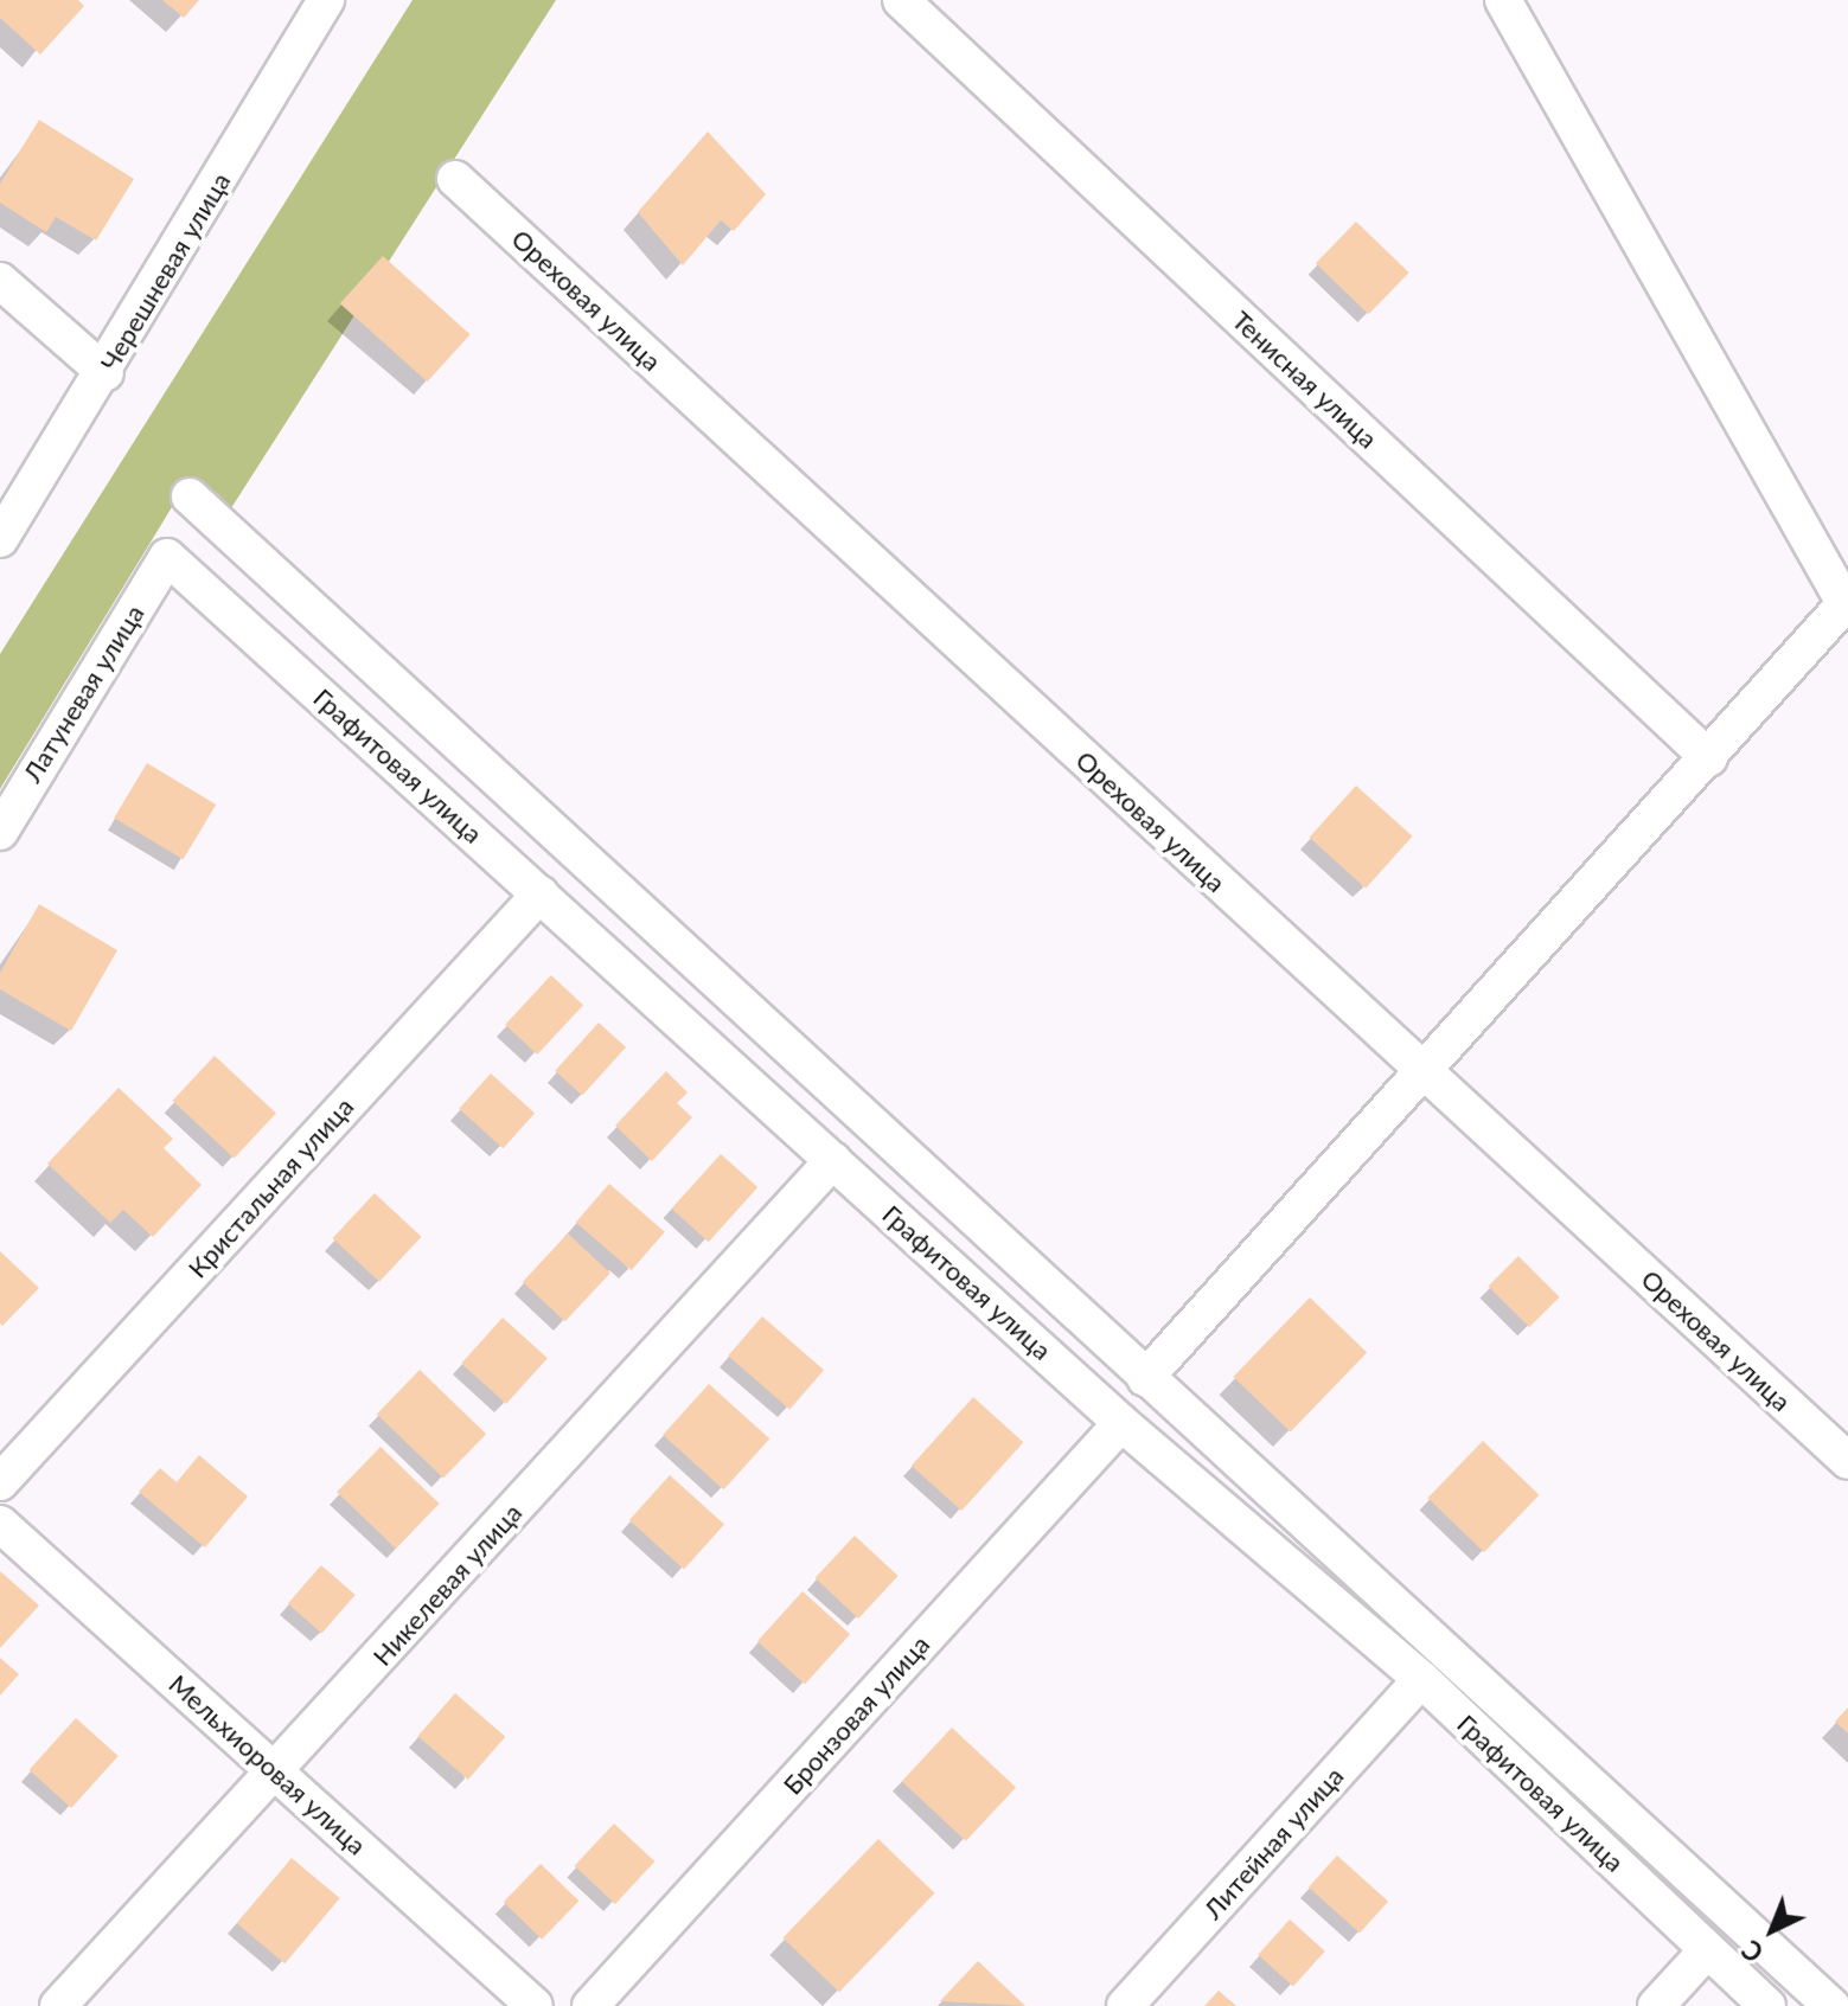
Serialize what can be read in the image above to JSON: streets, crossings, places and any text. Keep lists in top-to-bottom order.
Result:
{
  "streets": {
    "street": [
      "Черешневая улица",
      "Ореховая улица",
      "Тенисная улица",
      "Латуневая улица",
      "Графитовая улица",
      "Кристальная улица",
      "Никелевая улица",
      "Бронзовая улица",
      "Мельхиоровая улица",
      "Литейная улица"
    ]
  },
  "crossings": [
    ["Латуневая улица", "Графитовая улица"],
    ["Графитовая улица", "Кристальная улица"],
    ["Графитовая улица", "Никелевая улица"],
    ["Графитовая улица", "Бронзовая улица"],
    ["Графитовая улица", "Литейная улица"],
    ["Никелевая улица", "Мельхиоровая улица"]
  ],
  "north": "bottom left"
}
